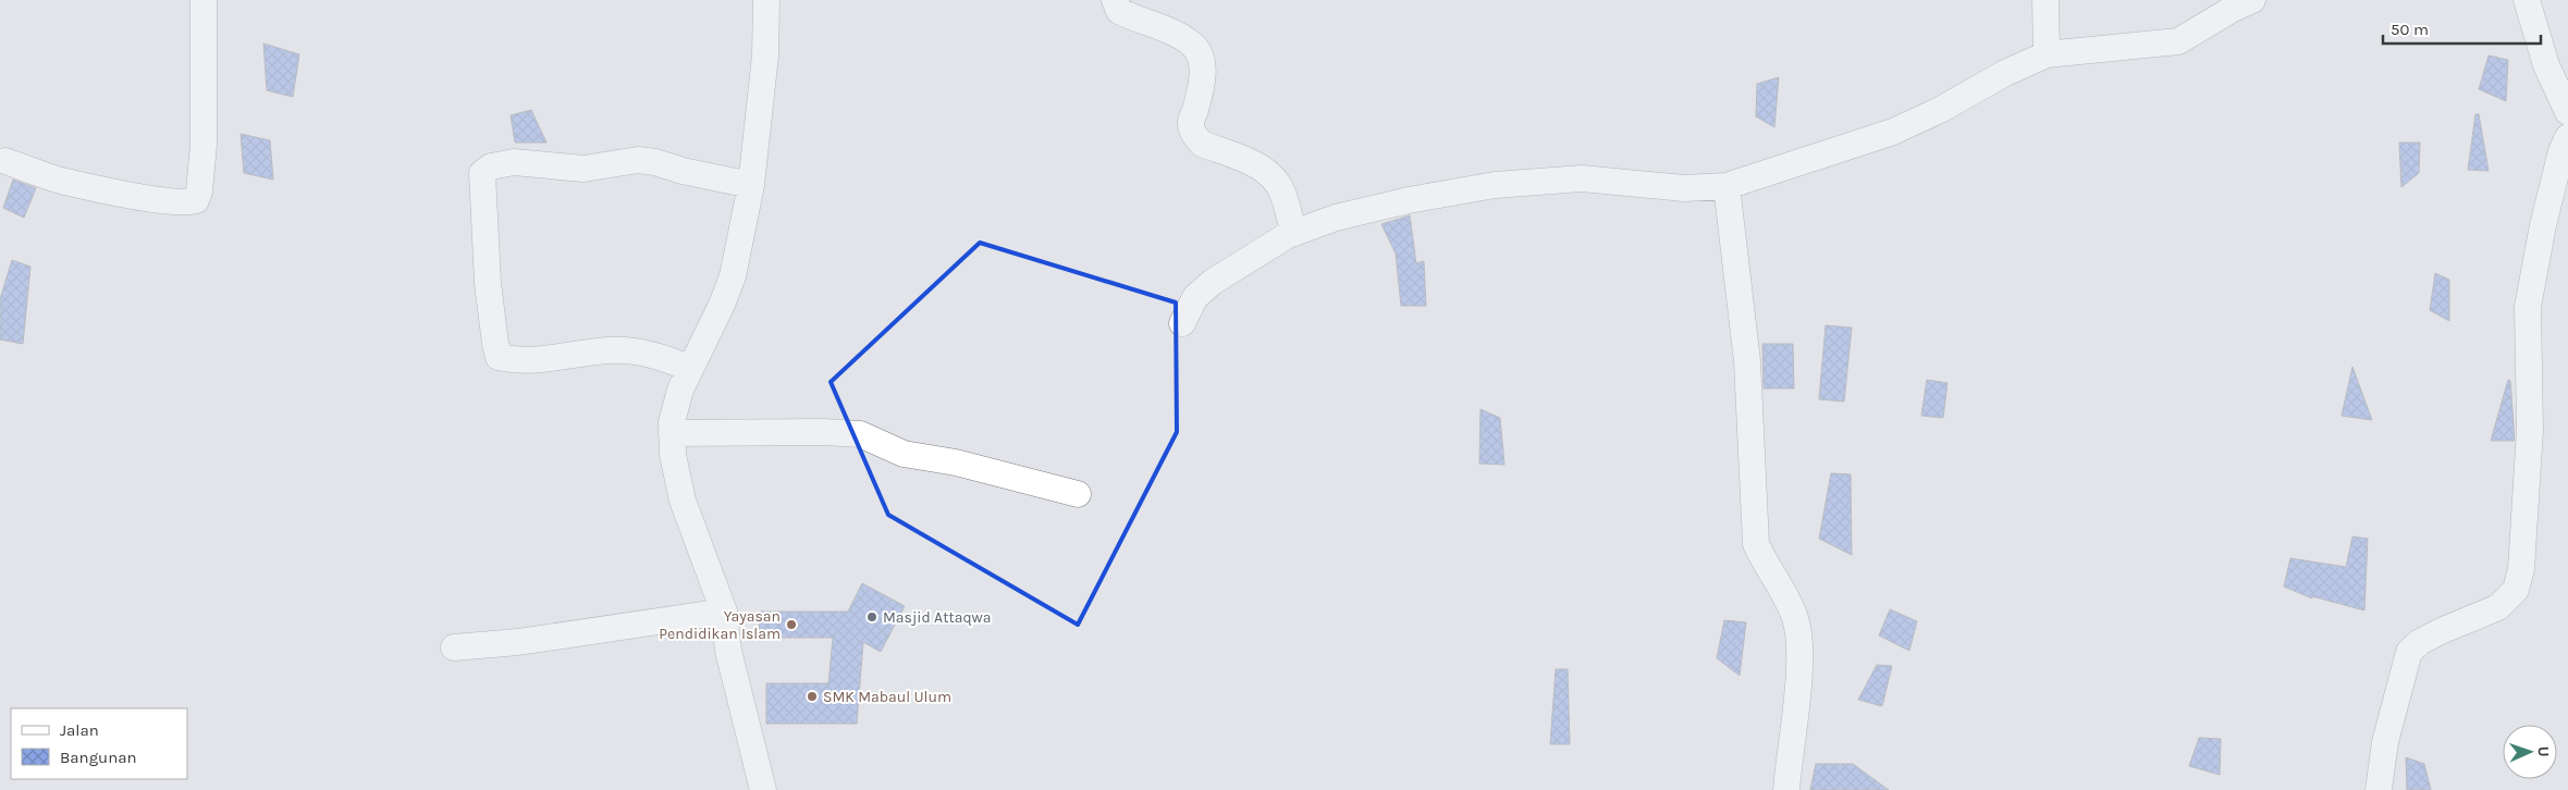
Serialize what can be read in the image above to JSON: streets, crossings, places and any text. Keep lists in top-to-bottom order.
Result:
{
  "places": ["Masjid Attaqwa", "Yayasan Pendidikan Islam", "SMK Mabaul Ulum"],
  "legend": ["Jalan", "Bangunan"],
  "scale_bar": "50 m",
  "north": "right"
}
